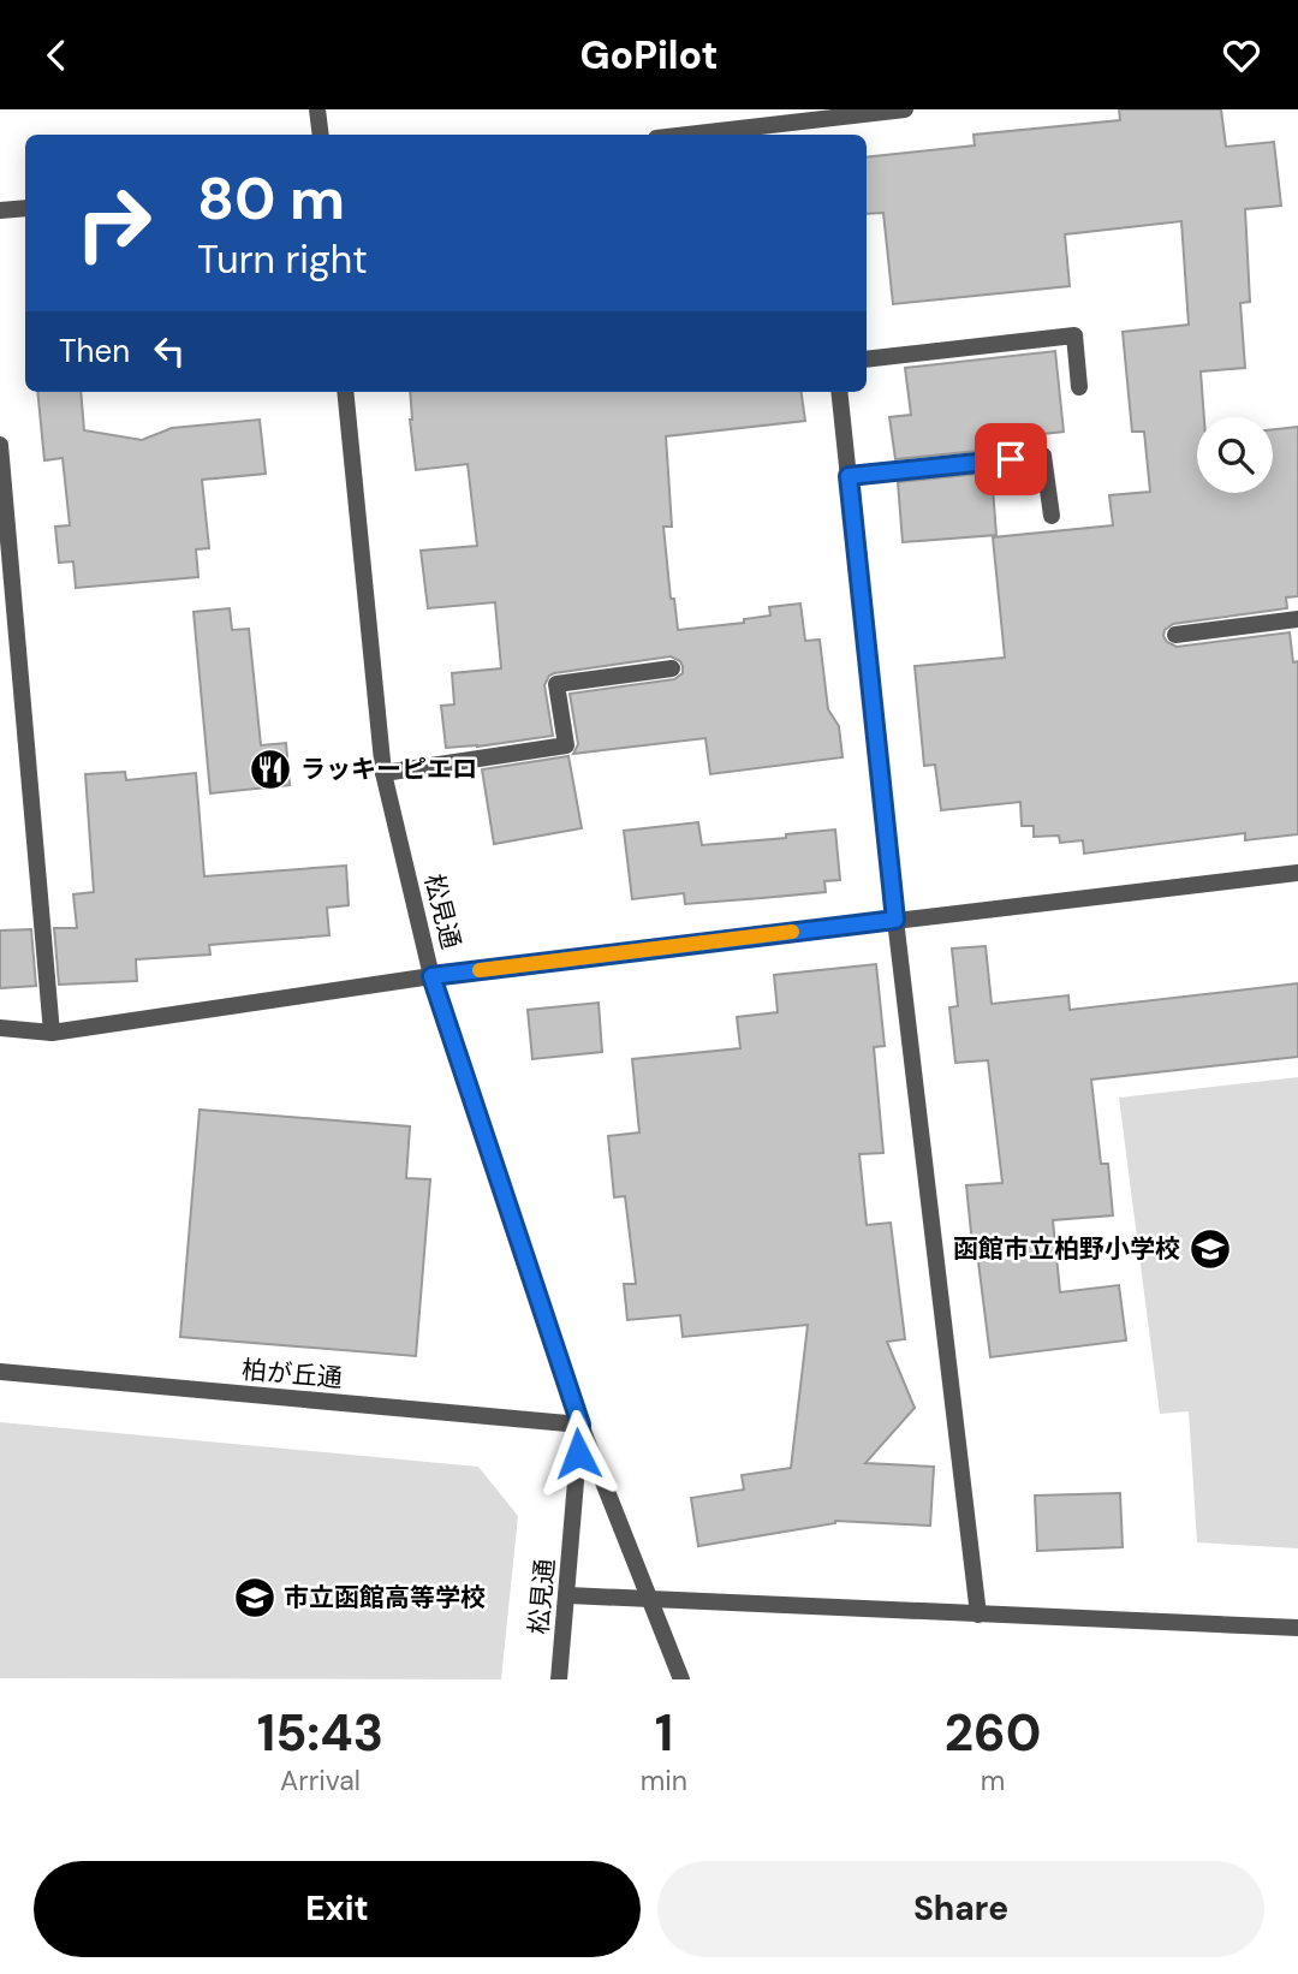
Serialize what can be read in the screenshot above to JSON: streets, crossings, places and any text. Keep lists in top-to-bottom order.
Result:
{
  "streets": {
    "street": ["松見通", "柏が丘通"]
  },
  "crossings": [
    ["松見通", "柏が丘通"]
  ],
  "places": {
    "restaurant": ["ラッキーピエロ"],
    "school or university": ["函館市立柏野小学校", "市立函館高等学校"]
  },
  "page": {
    "header": "GoPilot",
    "turn": ["80 m", "Turn right"],
    "then": "Then",
    "eta": [
      "15:43",
      "Arrival",
      "1",
      "min",
      "260",
      "m"
    ],
    "buttons": ["Exit", "Share"]
  }
}
